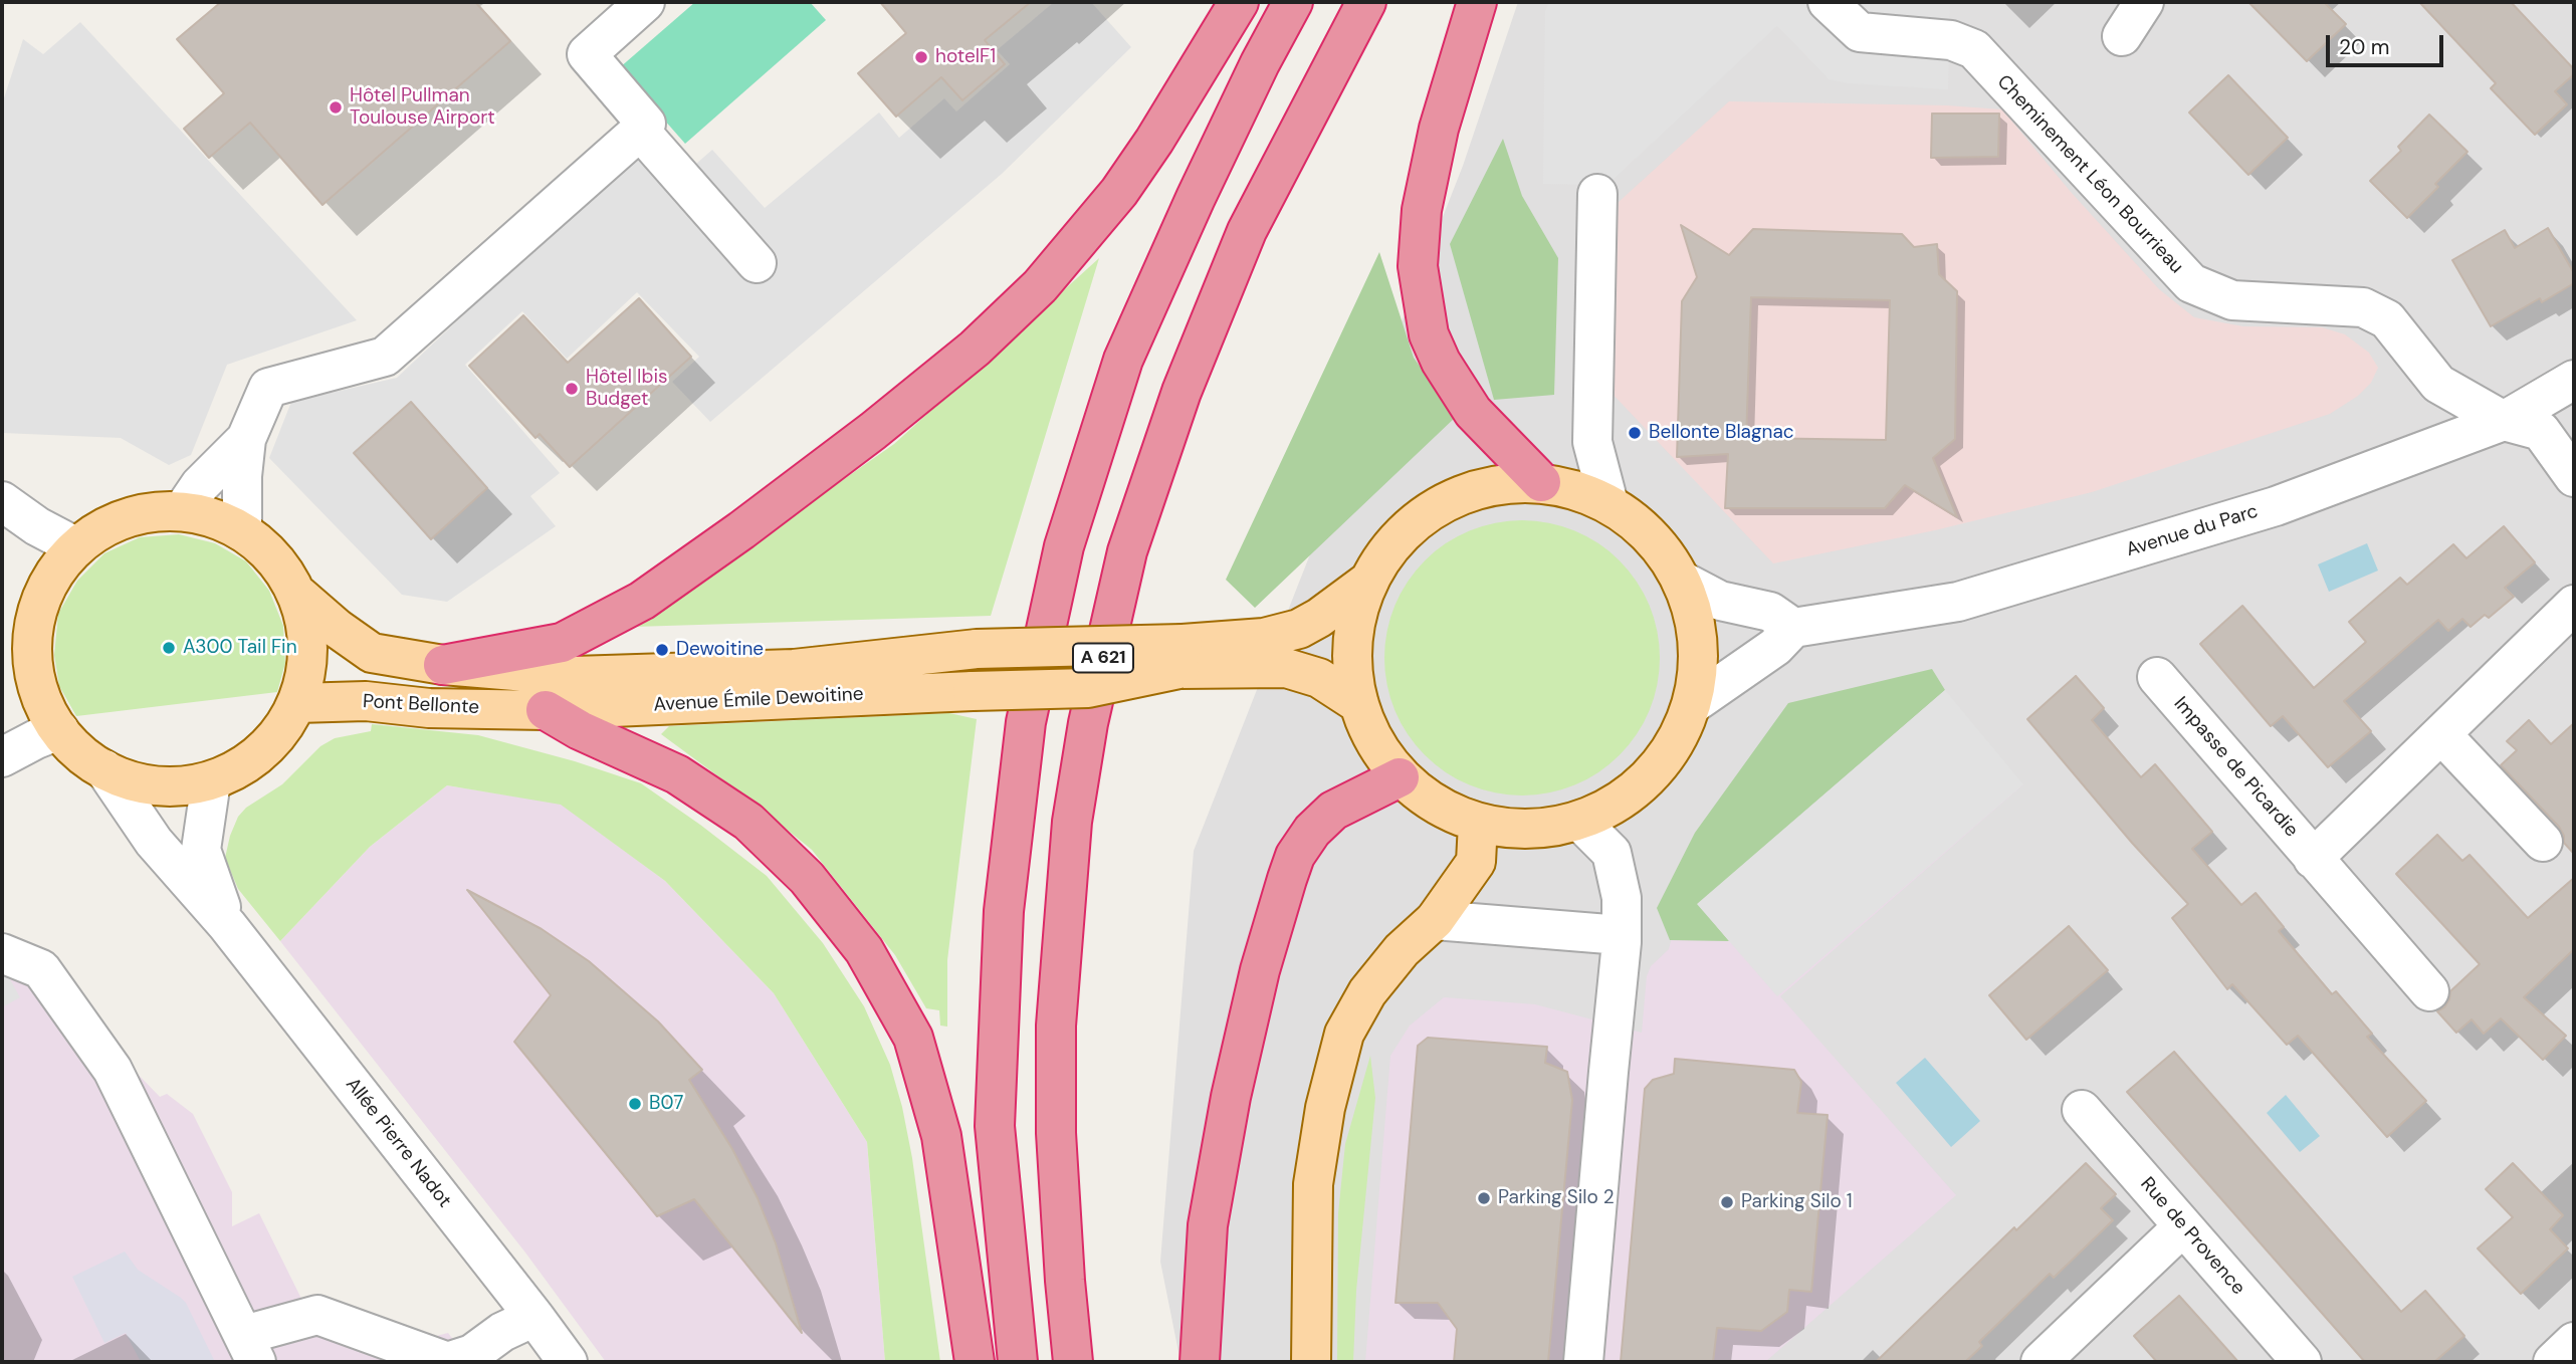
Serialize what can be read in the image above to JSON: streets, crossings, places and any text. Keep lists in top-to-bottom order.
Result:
{
  "streets": {
    "highway": ["A 621"],
    "main road": ["Avenue Émile Dewoitine", "Pont Bellonte"],
    "street": [
      "Cheminement Léon Bourrieau",
      "Avenue du Parc",
      "Impasse de Picardie",
      "Allée Pierre Nadot",
      "Rue de Provence"
    ]
  },
  "crossings": [
    ["Cheminement Léon Bourrieau", "Avenue du Parc"],
    ["Avenue Émile Dewoitine", "Pont Bellonte"]
  ],
  "places": [
    "hotelF1",
    "Hôtel Pullman Toulouse Airport",
    "Hôtel Ibis Budget",
    "Bellonte Blagnac",
    "A300 Tail Fin",
    "Dewoitine",
    "B07",
    "Parking Silo 2",
    "Parking Silo 1"
  ],
  "scale_bar": "20 m"
}
